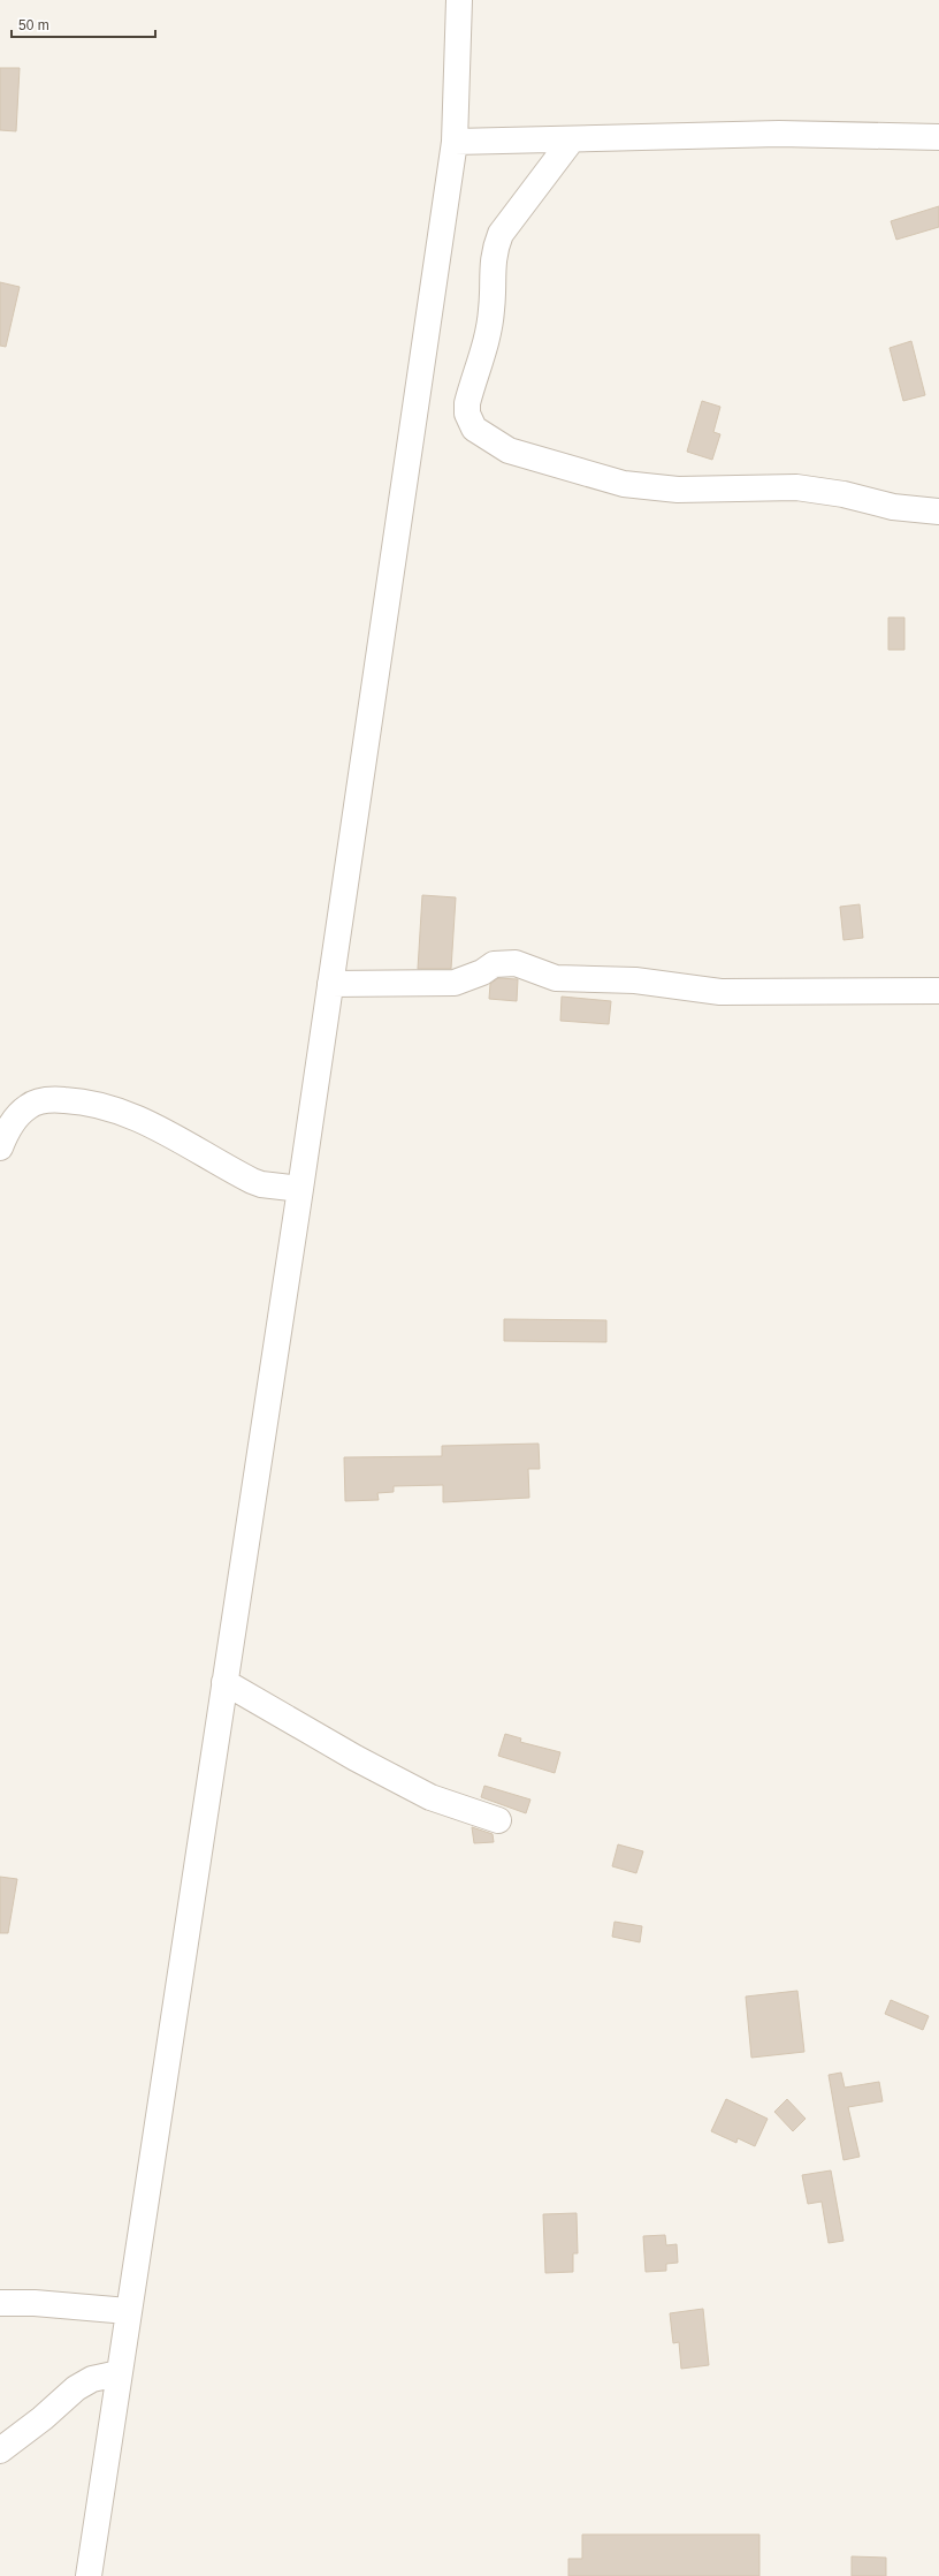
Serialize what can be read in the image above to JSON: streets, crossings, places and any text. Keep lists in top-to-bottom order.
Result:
{
  "scale_bar": "50 m"
}
